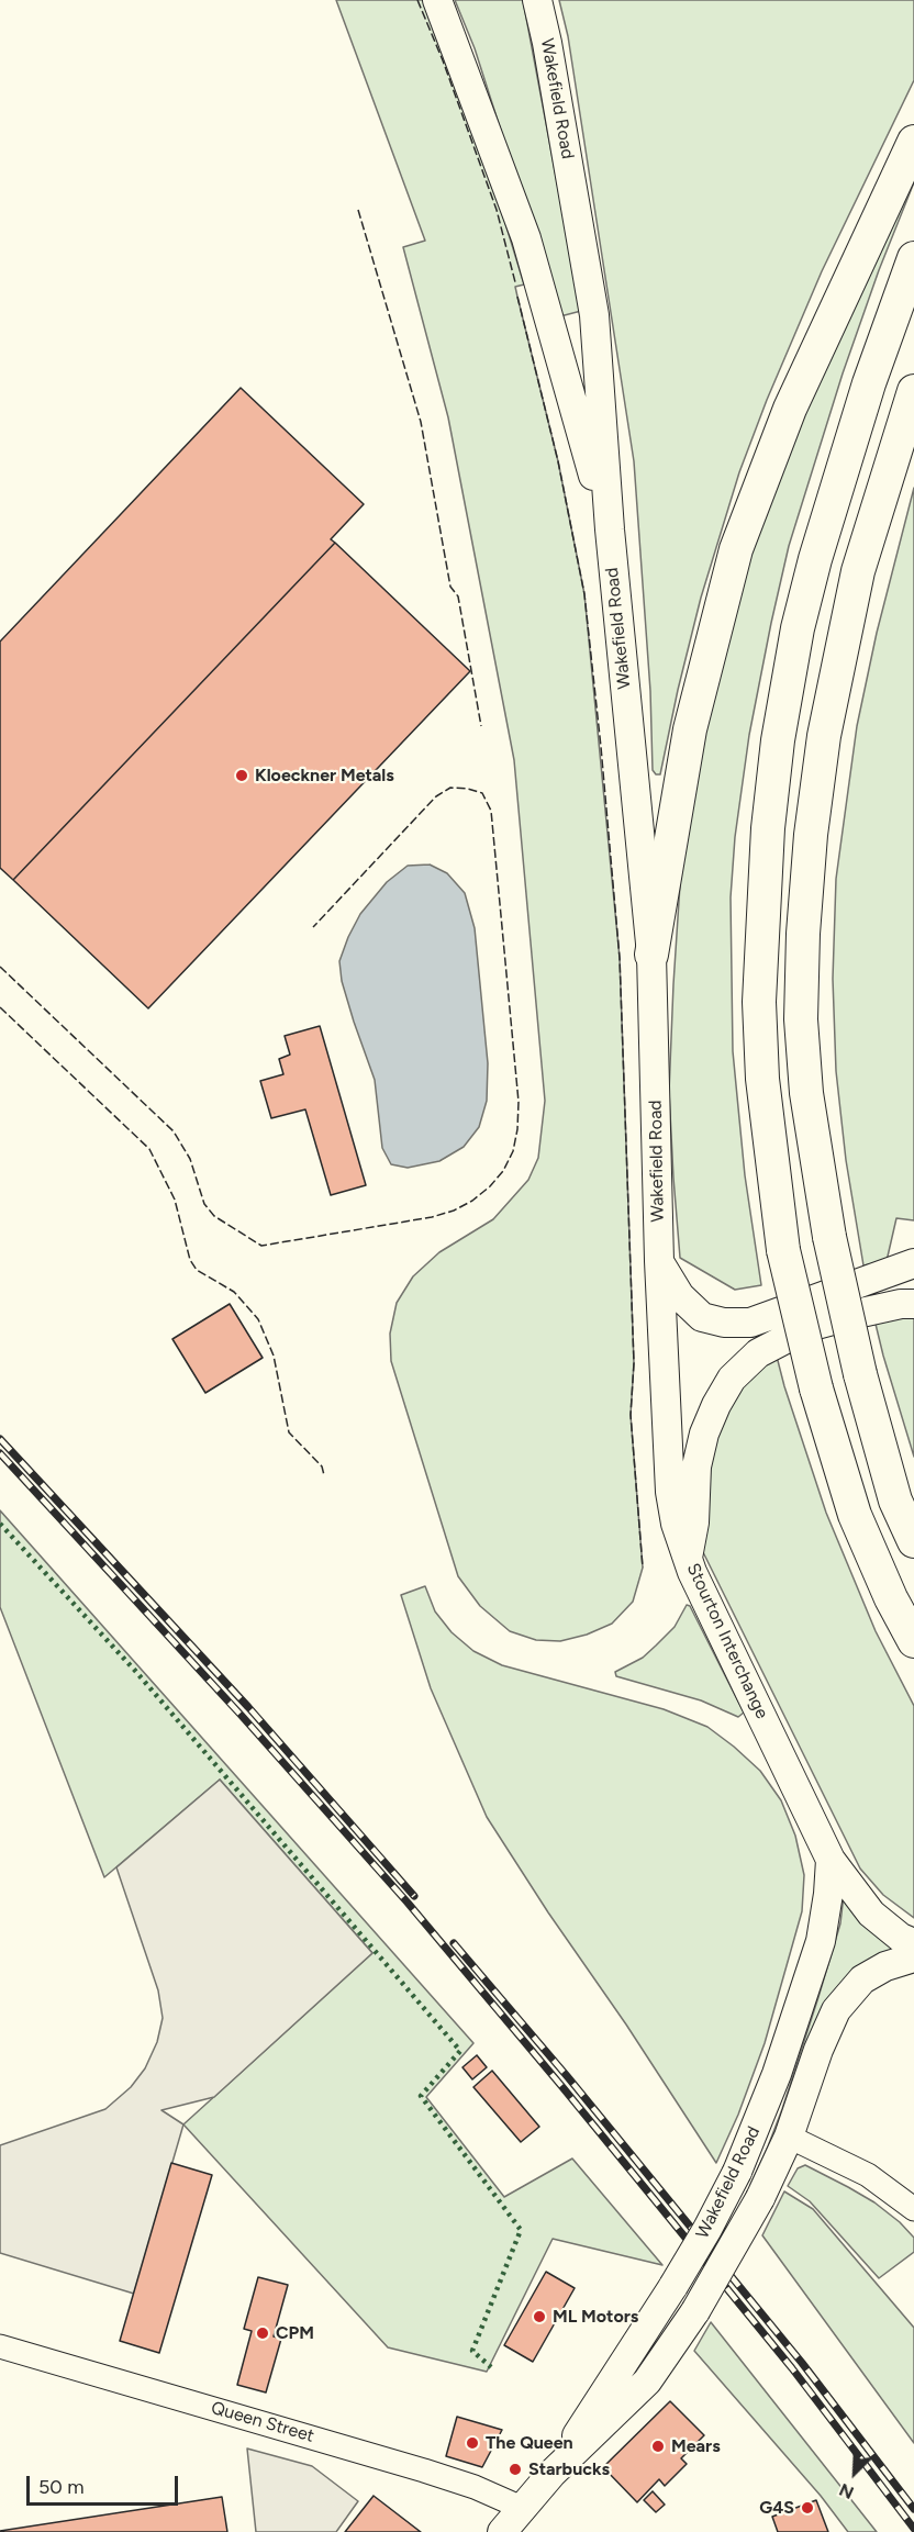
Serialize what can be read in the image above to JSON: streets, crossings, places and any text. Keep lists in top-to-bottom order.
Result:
{
  "streets": {
    "main road": ["Wakefield Road", "Stourton Interchange"],
    "street": ["Queen Street"]
  },
  "crossings": [
    ["Wakefield Road", "Stourton Interchange"],
    ["Wakefield Road", "Queen Street"]
  ],
  "places": [
    "Kloeckner Metals",
    "ML Motors",
    "CPM",
    "The Queen",
    "Mears",
    "Starbucks",
    "G4S"
  ],
  "scale_bar": "50 m",
  "north": "bottom left"
}
